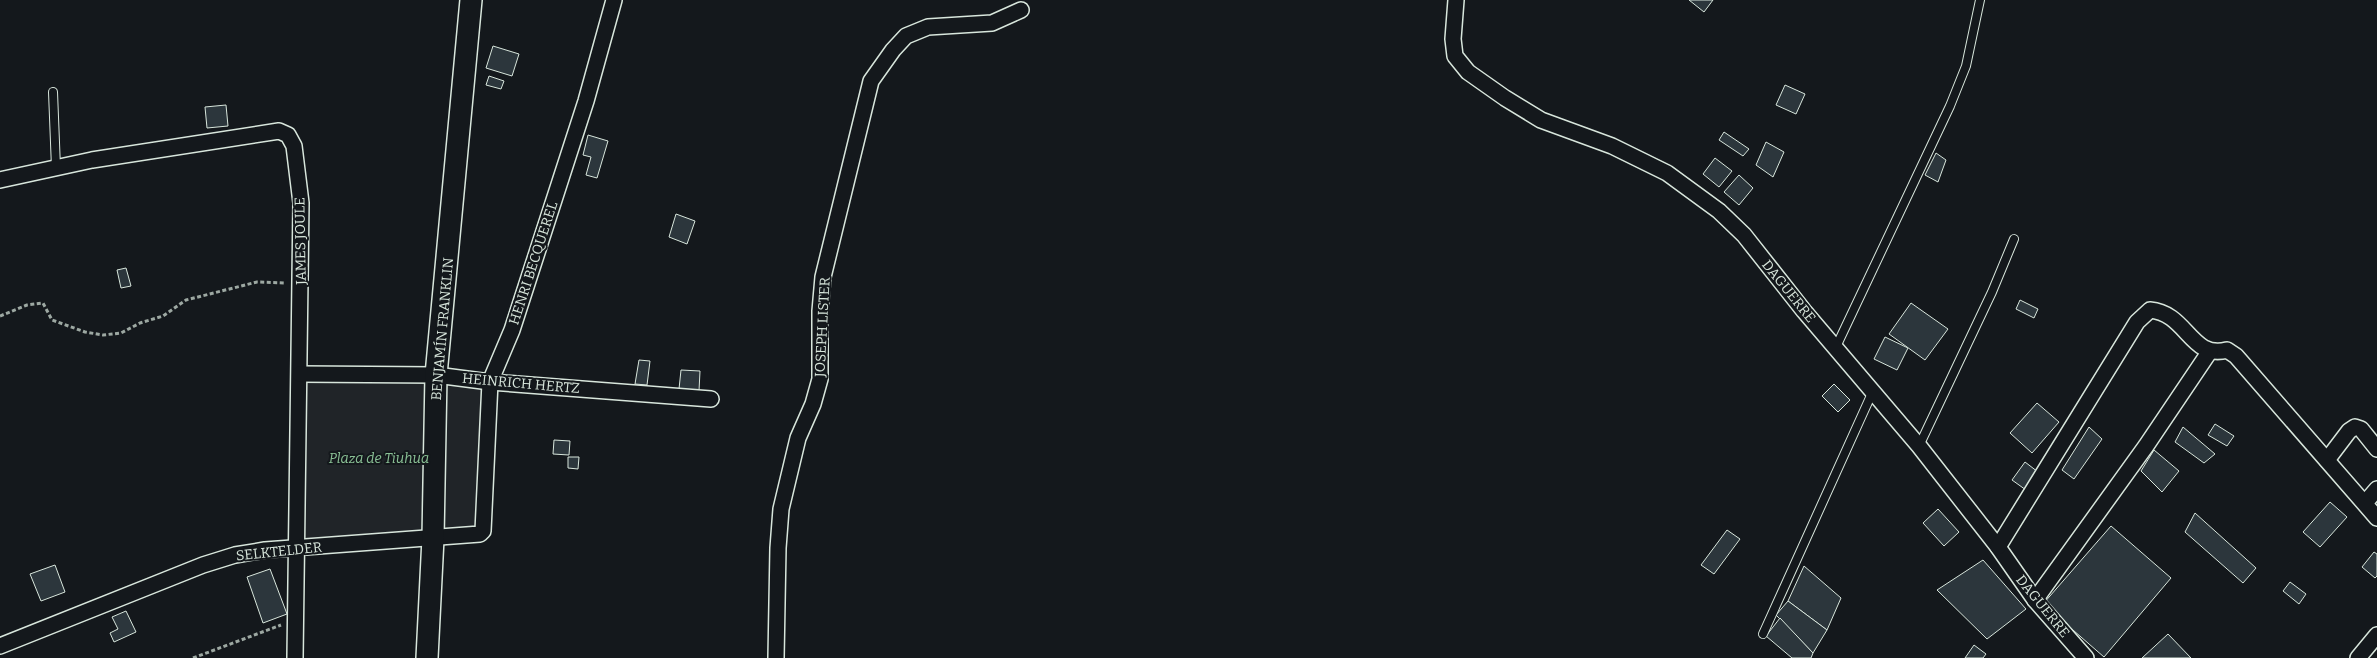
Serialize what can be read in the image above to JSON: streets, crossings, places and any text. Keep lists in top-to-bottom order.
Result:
{
  "streets": {
    "street": [
      "JAMES JOULE",
      "HENRI BECQUEREL",
      "DAGUERRE",
      "JOSEPH LISTER",
      "BENJAMÍN FRANKLIN",
      "HEINRICH HERTZ",
      "SELKTELDER"
    ]
  },
  "crossings": [
    ["JAMES JOULE", "HEINRICH HERTZ"],
    ["JAMES JOULE", "SELKTELDER"],
    ["HENRI BECQUEREL", "HEINRICH HERTZ"],
    ["HENRI BECQUEREL", "SELKTELDER"],
    ["BENJAMÍN FRANKLIN", "HEINRICH HERTZ"],
    ["BENJAMÍN FRANKLIN", "SELKTELDER"]
  ],
  "parks": ["Plaza de Tiuhua"]
}
